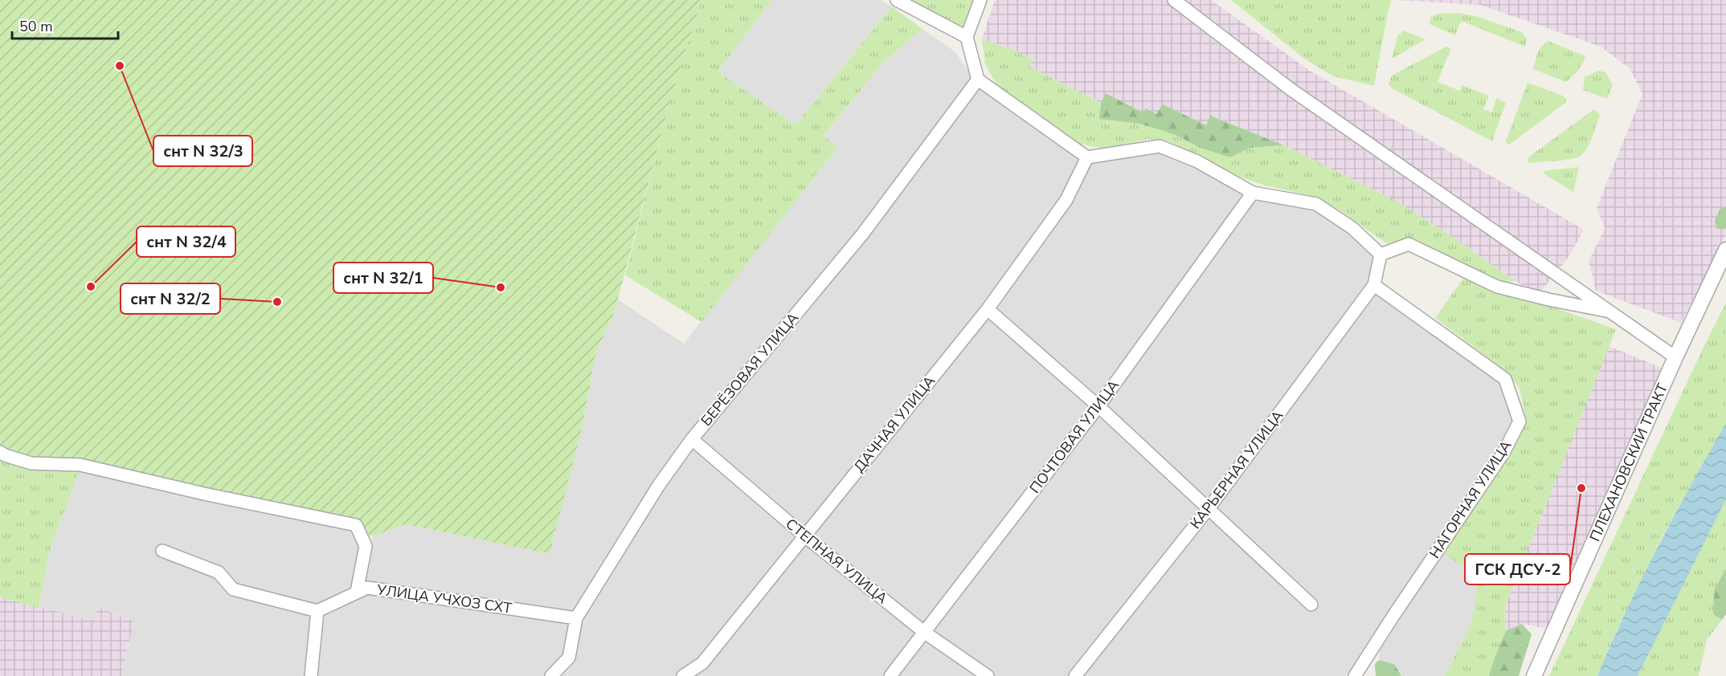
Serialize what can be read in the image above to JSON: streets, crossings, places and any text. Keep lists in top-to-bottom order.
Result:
{
  "streets": {
    "street": [
      "БЕРЁЗОВАЯ УЛИЦА",
      "ДАЧНАЯ УЛИЦА",
      "ПОЧТОВАЯ УЛИЦА",
      "ПЛЕХАНОВСКИЙ ТРАКТ",
      "КАРЬЕРНАЯ УЛИЦА",
      "НАГОРНАЯ УЛИЦА",
      "СТЕПНАЯ УЛИЦА",
      "УЛИЦА УЧХОЗ СХТ"
    ]
  },
  "crossings": [
    ["БЕРЁЗОВАЯ УЛИЦА", "СТЕПНАЯ УЛИЦА"],
    ["БЕРЁЗОВАЯ УЛИЦА", "УЛИЦА УЧХОЗ СХТ"],
    ["ДАЧНАЯ УЛИЦА", "СТЕПНАЯ УЛИЦА"],
    ["ПОЧТОВАЯ УЛИЦА", "СТЕПНАЯ УЛИЦА"],
    ["КАРЬЕРНАЯ УЛИЦА", "НАГОРНАЯ УЛИЦА"]
  ],
  "places": [
    "снт N 32/3",
    "снт N 32/4",
    "снт N 32/1",
    "снт N 32/2",
    "ГСК ДСУ-2"
  ],
  "scale_bar": "50 m"
}
